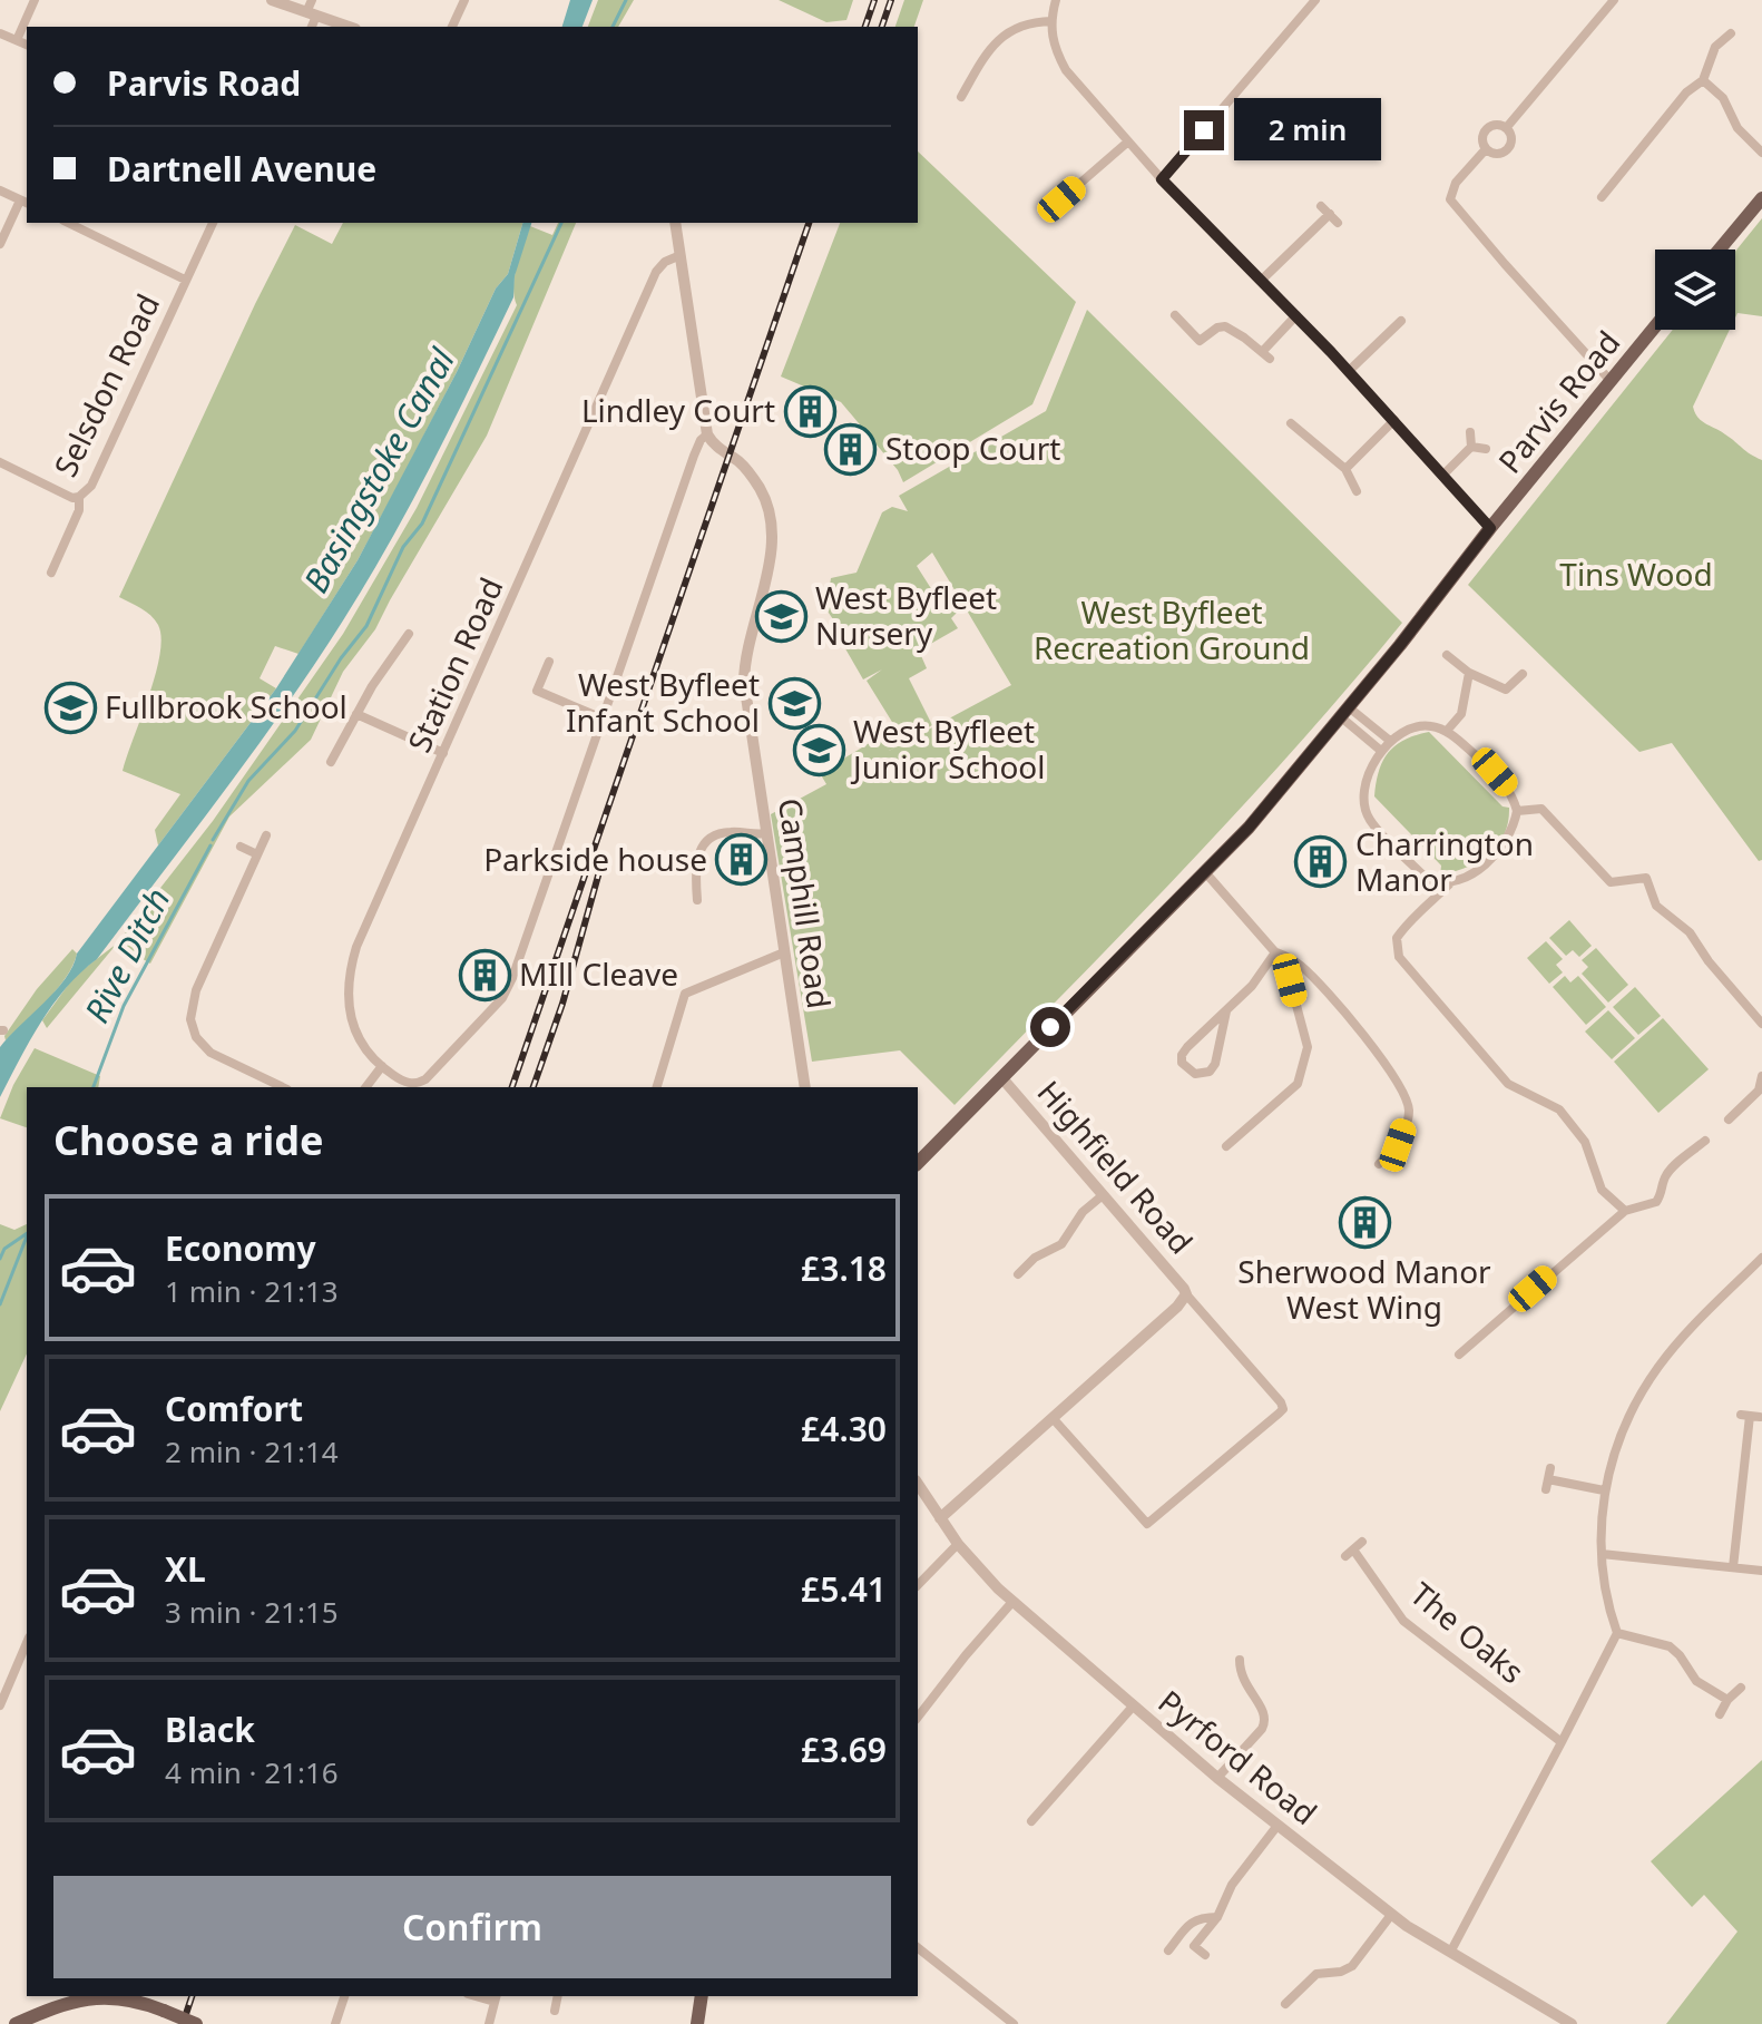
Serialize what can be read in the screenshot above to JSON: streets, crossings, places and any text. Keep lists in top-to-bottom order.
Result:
{
  "streets": {
    "main road": ["Parvis Road"],
    "street": [
      "Selsdon Road",
      "Station Road",
      "Camphill Road",
      "Highfield Road",
      "The Oaks",
      "Pyrford Road"
    ]
  },
  "crossings": [
    ["Parvis Road", "Highfield Road"],
    ["Highfield Road", "Pyrford Road"]
  ],
  "water": ["Basingstoke Canal", "Rive Ditch"],
  "parks": ["Tins Wood", "West Byfleet Recreation Ground"],
  "places": {
    "building": [
      "Lindley Court",
      "Stoop Court",
      "Parkside house",
      "Charrington Manor",
      "MIll Cleave",
      "Sherwood Manor West Wing"
    ],
    "school or university": [
      "West Byfleet Nursery",
      "West Byfleet Infant School",
      "Fullbrook School",
      "West Byfleet Junior School"
    ]
  },
  "page": {
    "banner": ["Parvis Road", "Dartnell Avenue"],
    "bubble": "2 min",
    "heading": "Choose a ride",
    "list": [
      {
        "name": "Economy",
        "note": "1 min · 21:13",
        "value": "£3.18"
      },
      {
        "name": "Comfort",
        "note": "2 min · 21:14",
        "value": "£4.30"
      },
      {
        "name": "XL",
        "note": "3 min · 21:15",
        "value": "£5.41"
      },
      {
        "name": "Black",
        "note": "4 min · 21:16",
        "value": "£3.69"
      }
    ],
    "buttons": "Confirm"
  }
}
